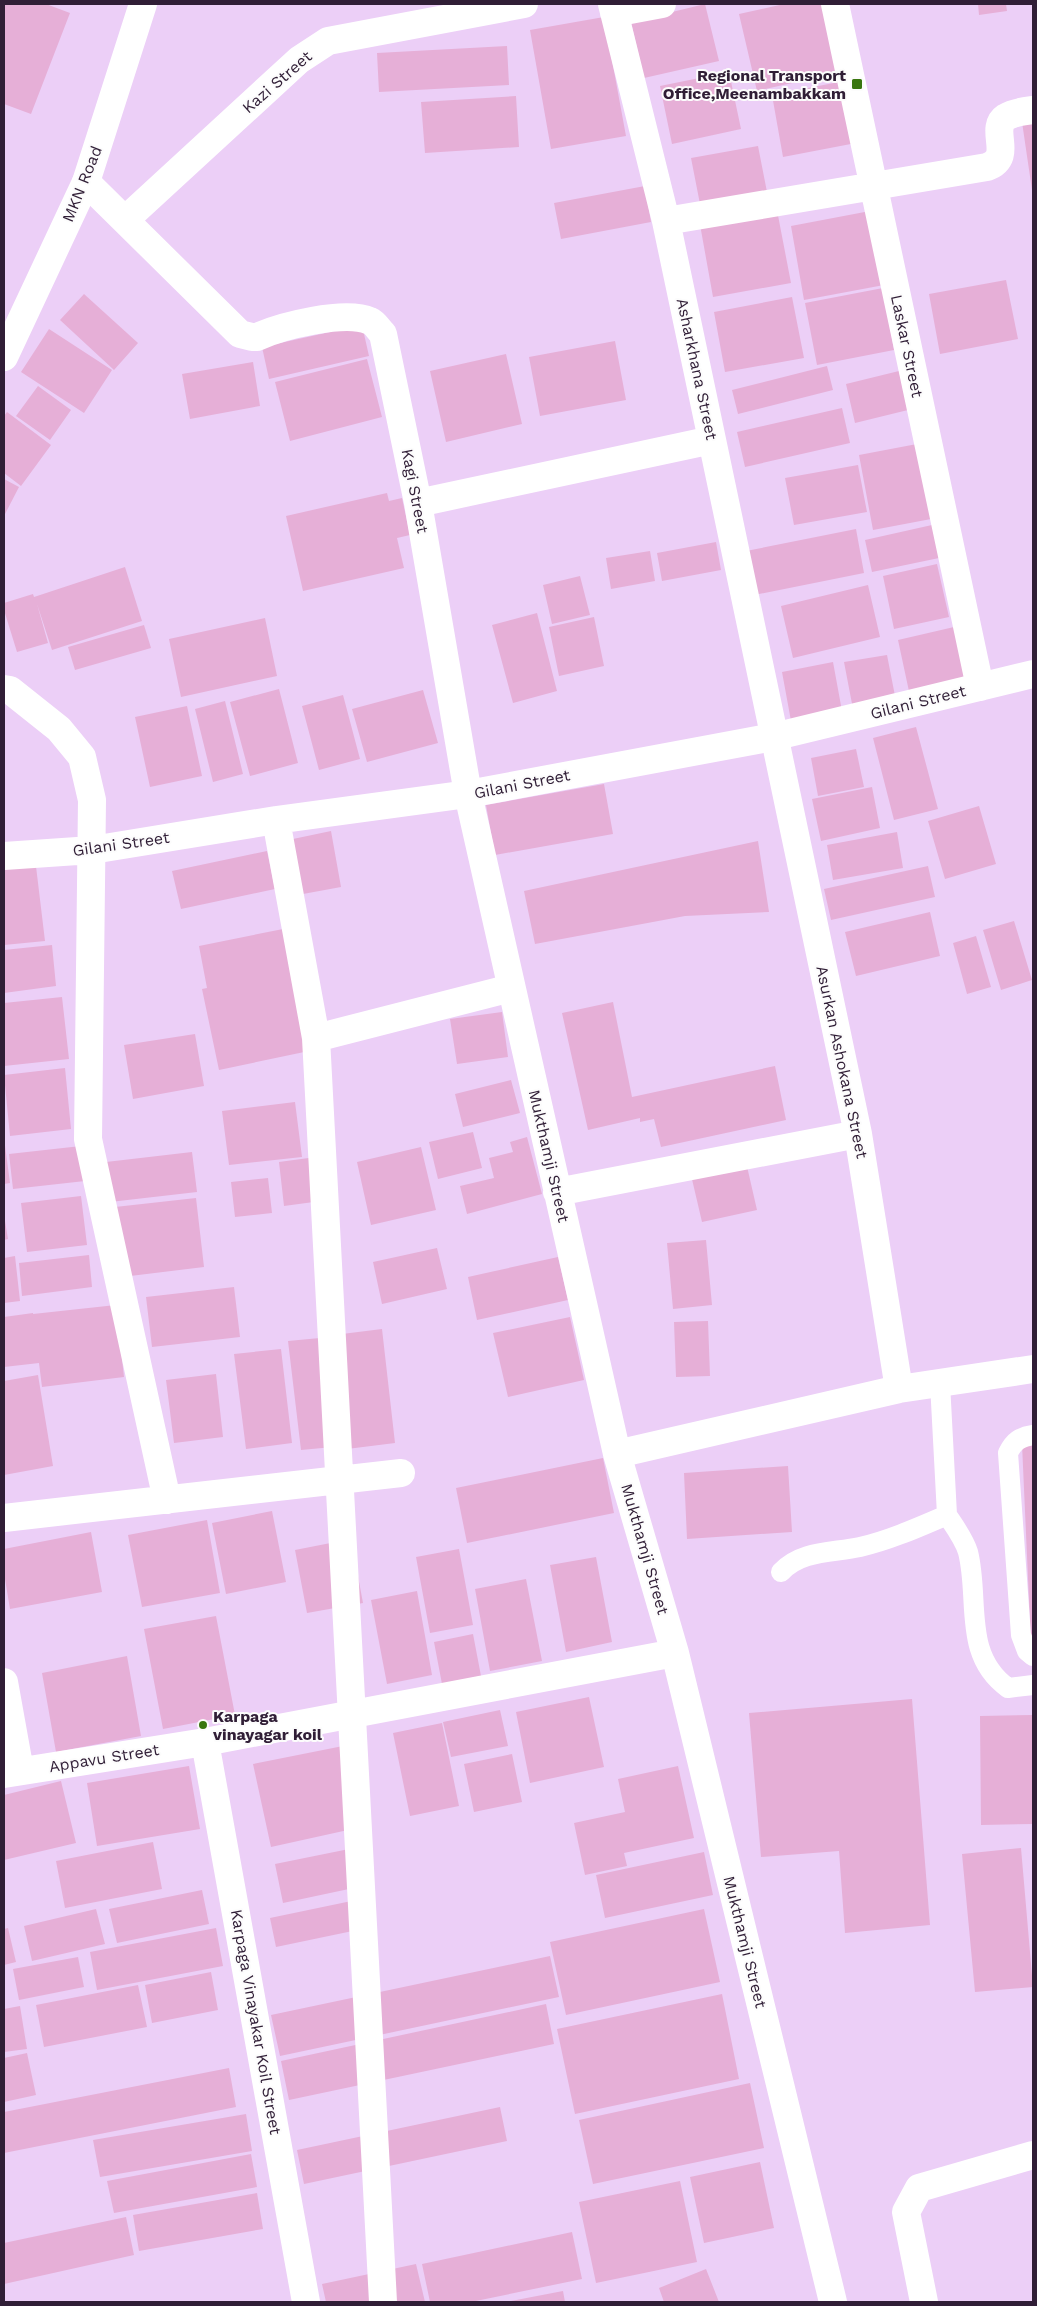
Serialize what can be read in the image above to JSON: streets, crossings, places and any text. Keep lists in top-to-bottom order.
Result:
{
  "streets": {
    "street": [
      "Kazi Street",
      "MKN Road",
      "Laskar Street",
      "Asharkhana Street",
      "Kagi Street",
      "Gilani Street",
      "Asurkan Ashokana Street",
      "Mukthamji Street",
      "Appavu Street",
      "Karpaga Vinayakar Koil Street"
    ]
  },
  "crossings": [
    ["Kazi Street", "Kagi Street"],
    ["Laskar Street", "Gilani Street"],
    ["Asharkhana Street", "Gilani Street"],
    ["Asharkhana Street", "Asurkan Ashokana Street"],
    ["Kagi Street", "Gilani Street"],
    ["Kagi Street", "Mukthamji Street"],
    ["Gilani Street", "Asurkan Ashokana Street"],
    ["Gilani Street", "Mukthamji Street"],
    ["Mukthamji Street", "Appavu Street"],
    ["Appavu Street", "Karpaga Vinayakar Koil Street"]
  ],
  "places": {
    "transit": ["Regional Transport Office,Meenambakkam"],
    "other": ["Karpaga vinayagar koil"]
  }
}
